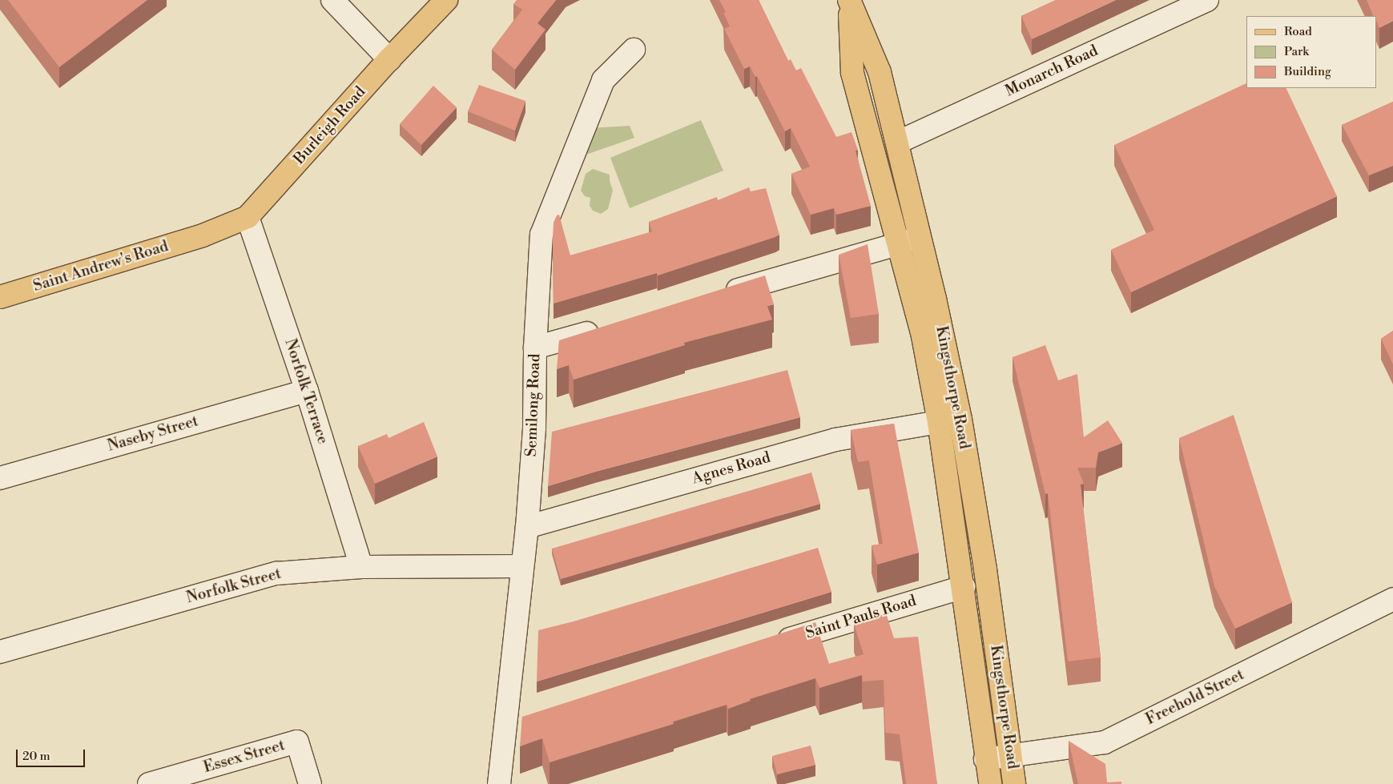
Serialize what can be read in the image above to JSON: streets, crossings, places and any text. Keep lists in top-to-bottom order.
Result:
{
  "streets": {
    "main road": ["Burleigh Road", "Saint Andrew's Road", "Kingsthorpe Road"],
    "street": [
      "Monarch Road",
      "Norfolk Terrace",
      "Semilong Road",
      "Naseby Street",
      "Agnes Road",
      "Norfolk Street",
      "Saint Pauls Road",
      "Freehold Street",
      "Essex Street"
    ]
  },
  "crossings": [
    ["Monarch Road", "Kingsthorpe Road"],
    ["Burleigh Road", "Saint Andrew's Road"],
    ["Burleigh Road", "Norfolk Terrace"],
    ["Kingsthorpe Road", "Agnes Road"],
    ["Kingsthorpe Road", "Saint Pauls Road"],
    ["Kingsthorpe Road", "Freehold Street"],
    ["Norfolk Terrace", "Naseby Street"],
    ["Norfolk Terrace", "Norfolk Street"],
    ["Semilong Road", "Agnes Road"],
    ["Semilong Road", "Norfolk Street"]
  ],
  "legend": ["Road", "Park", "Building"],
  "scale_bar": "20 m"
}
